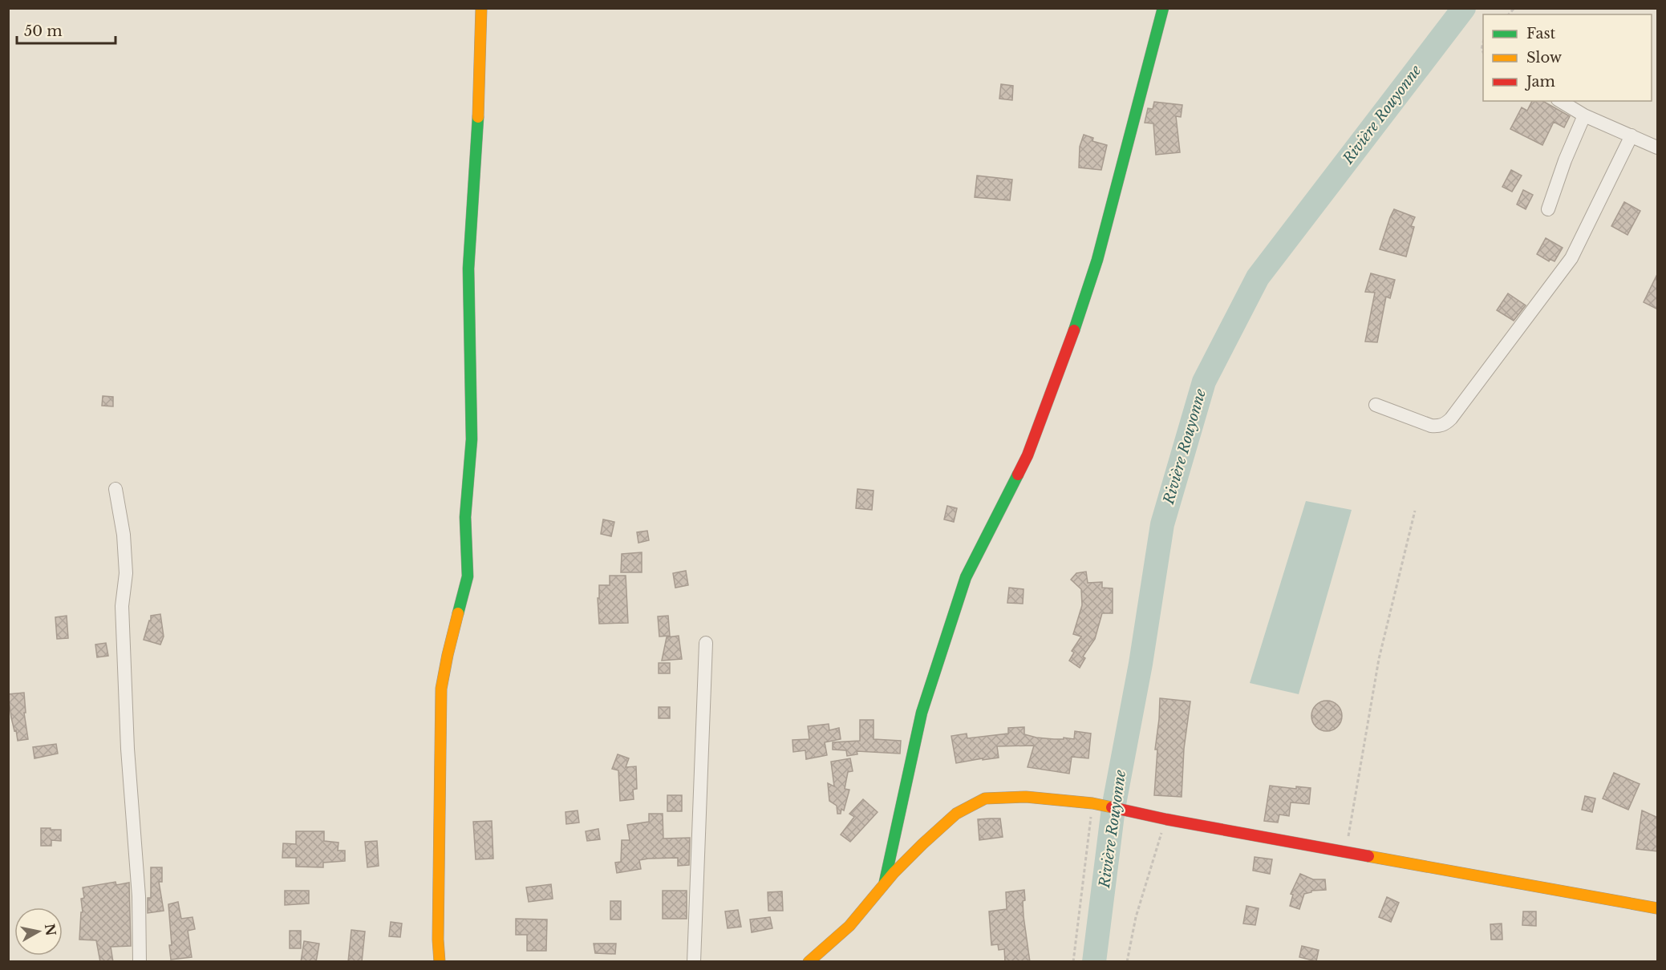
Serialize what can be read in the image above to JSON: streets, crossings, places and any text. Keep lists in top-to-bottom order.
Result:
{
  "water": ["Rivière Rouyonne"],
  "legend": ["Fast", "Slow", "Jam"],
  "scale_bar": "50 m",
  "north": "right"
}
